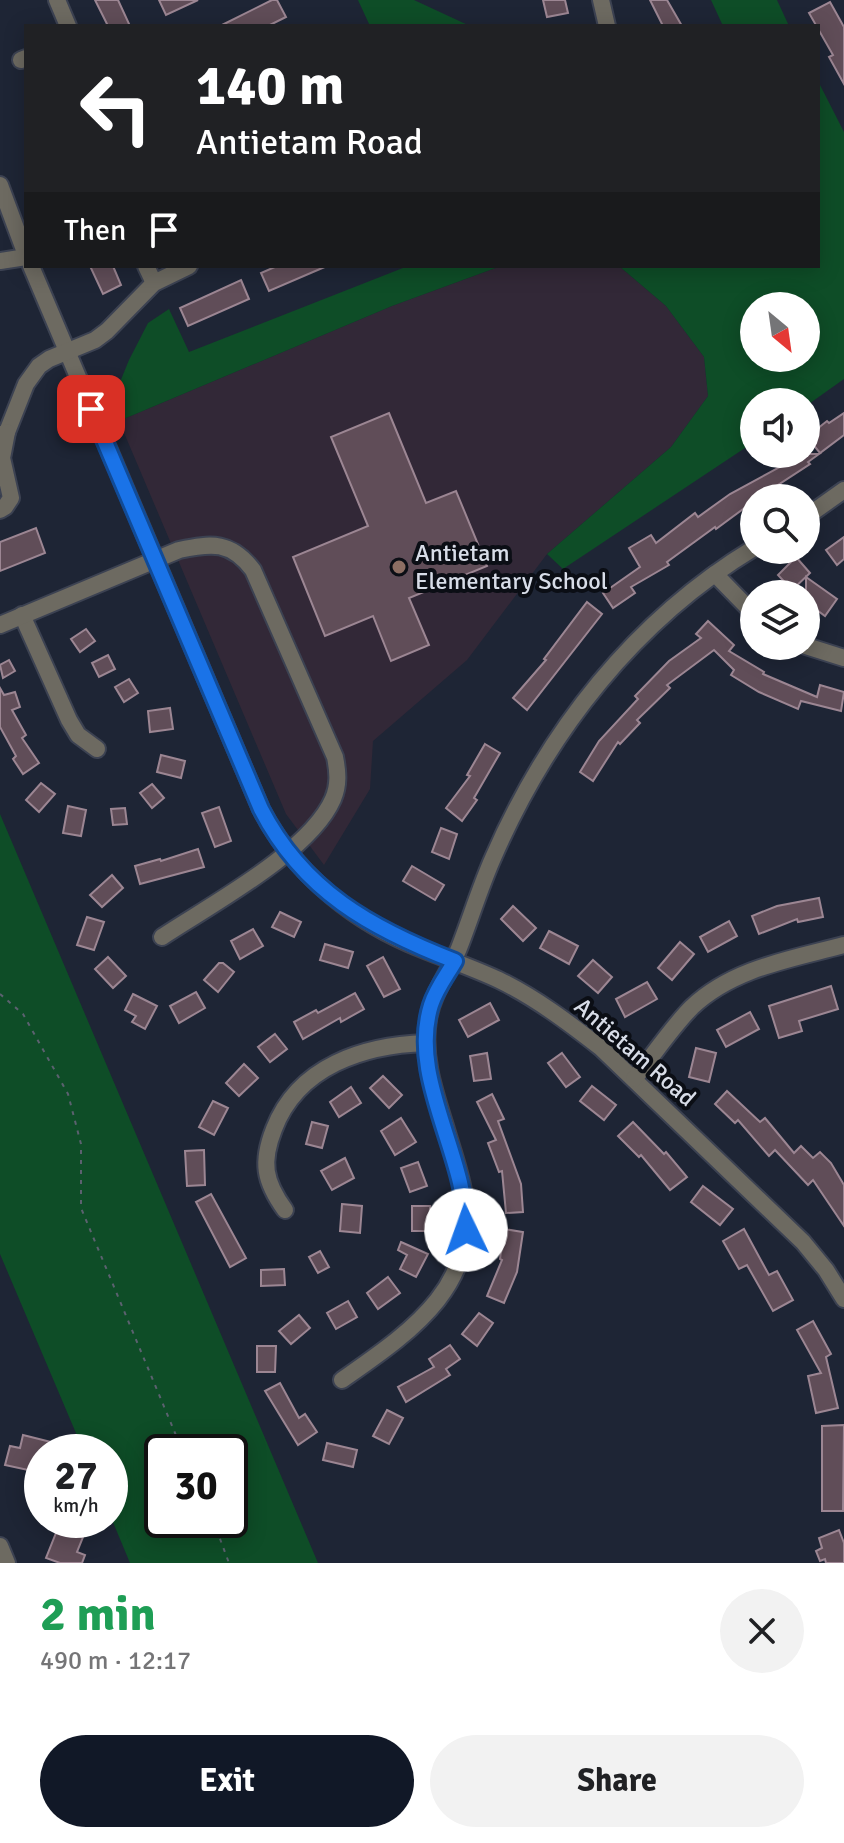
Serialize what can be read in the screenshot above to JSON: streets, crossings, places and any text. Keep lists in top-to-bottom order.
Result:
{
  "streets": {
    "street": ["Antietam Road"]
  },
  "places": ["Antietam Elementary School"],
  "north": "bottom right",
  "page": {
    "turn": ["140 m", "Antietam Road"],
    "then": "Then",
    "speed": "27 km/h",
    "limit": "30",
    "heading": ["2 min", "490 m · 12:17"],
    "buttons": ["Exit", "Share"]
  }
}
